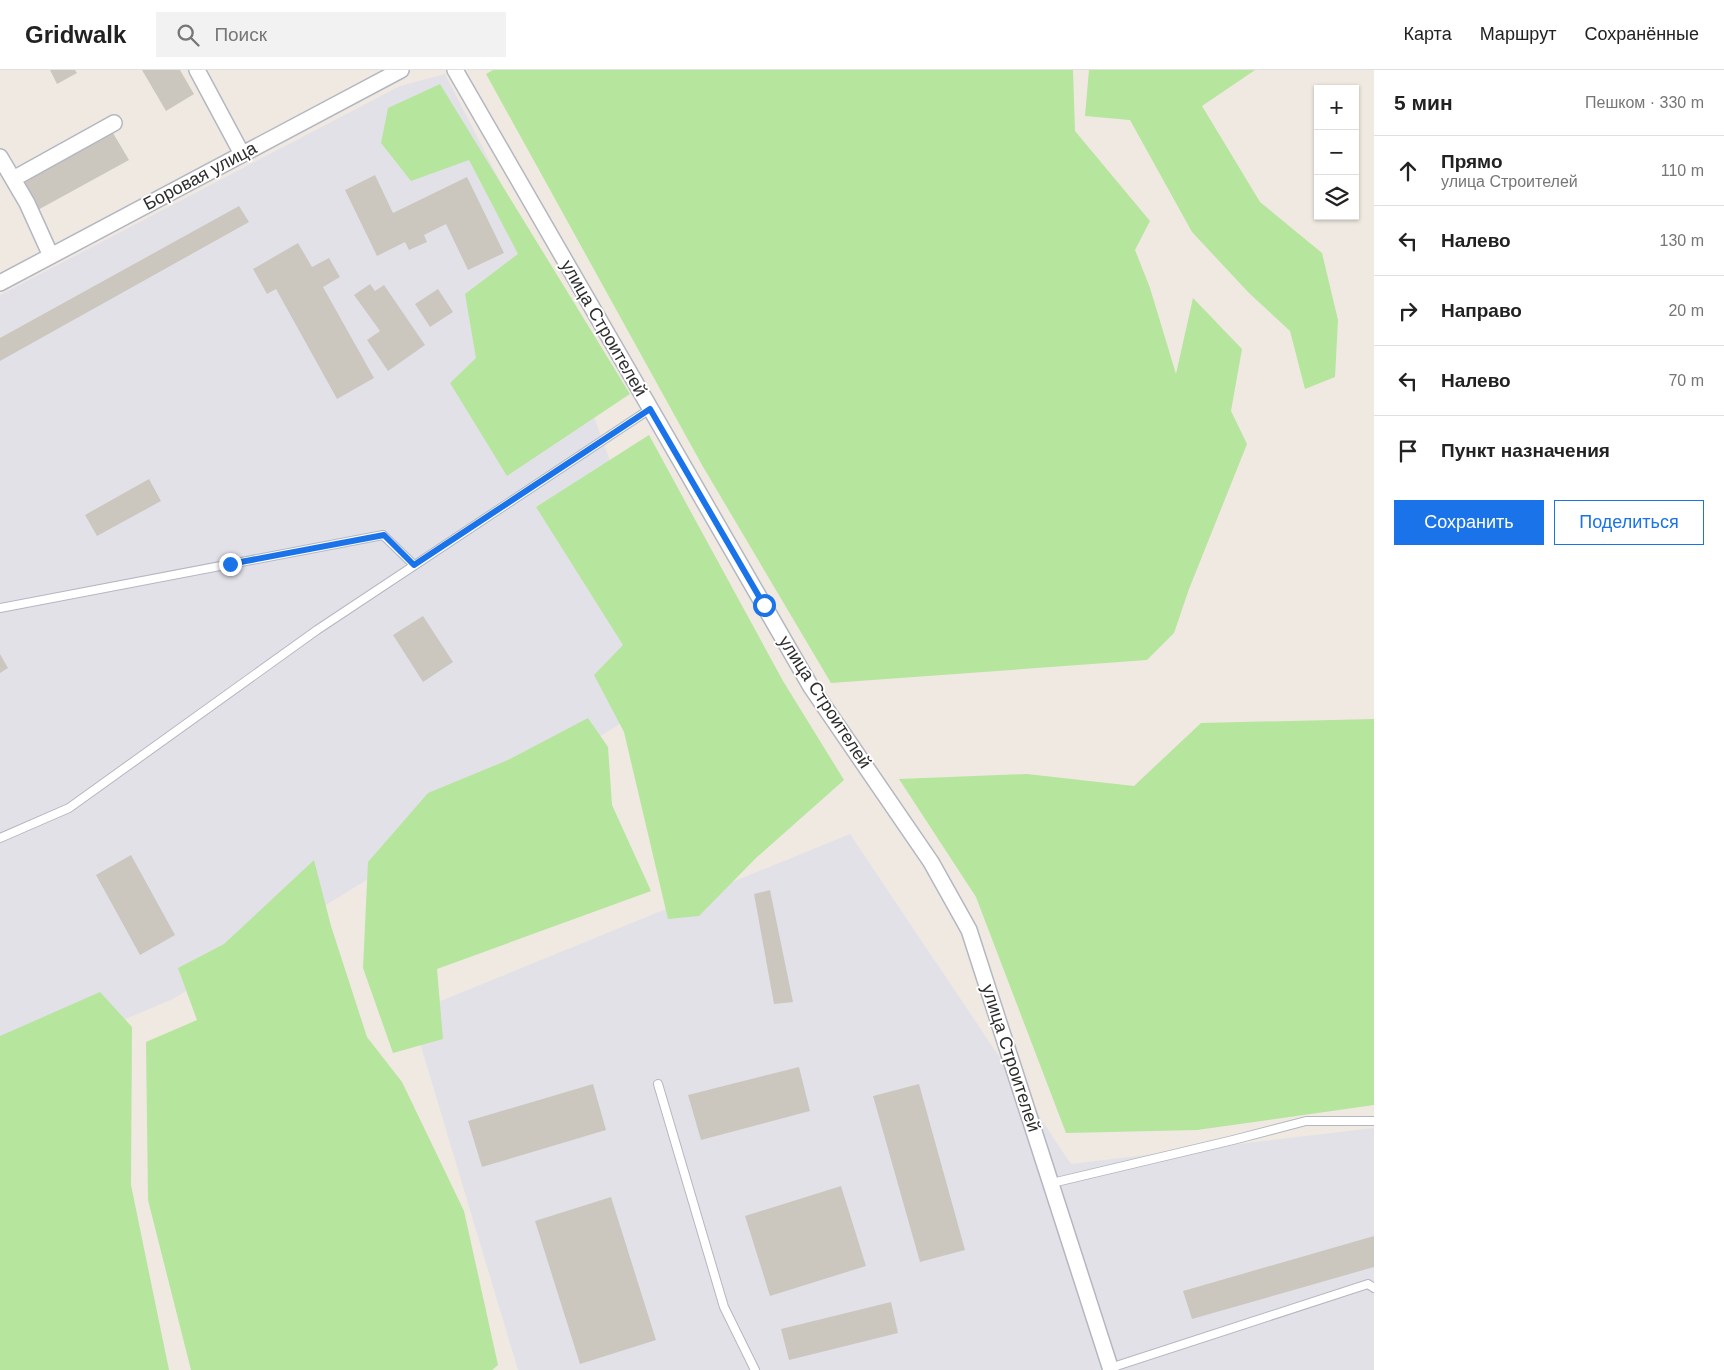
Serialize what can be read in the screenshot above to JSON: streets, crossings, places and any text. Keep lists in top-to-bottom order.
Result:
{
  "streets": {
    "street": ["Боровая улица", "улица Строителей"]
  },
  "page": {
    "header": "Gridwalk",
    "search": "Поиск",
    "nav": ["Карта", "Маршрут", "Сохранённые"],
    "heading": ["5 мин", "Пешком · 330 m"],
    "map_buttons": ["+", "−"],
    "list": [
      ["Прямо", "улица Строителей", "110 m"],
      ["Налево", "130 m"],
      ["Направо", "20 m"],
      ["Налево", "70 m"],
      "Пункт назначения"
    ],
    "buttons": ["Сохранить", "Поделиться"]
  }
}
